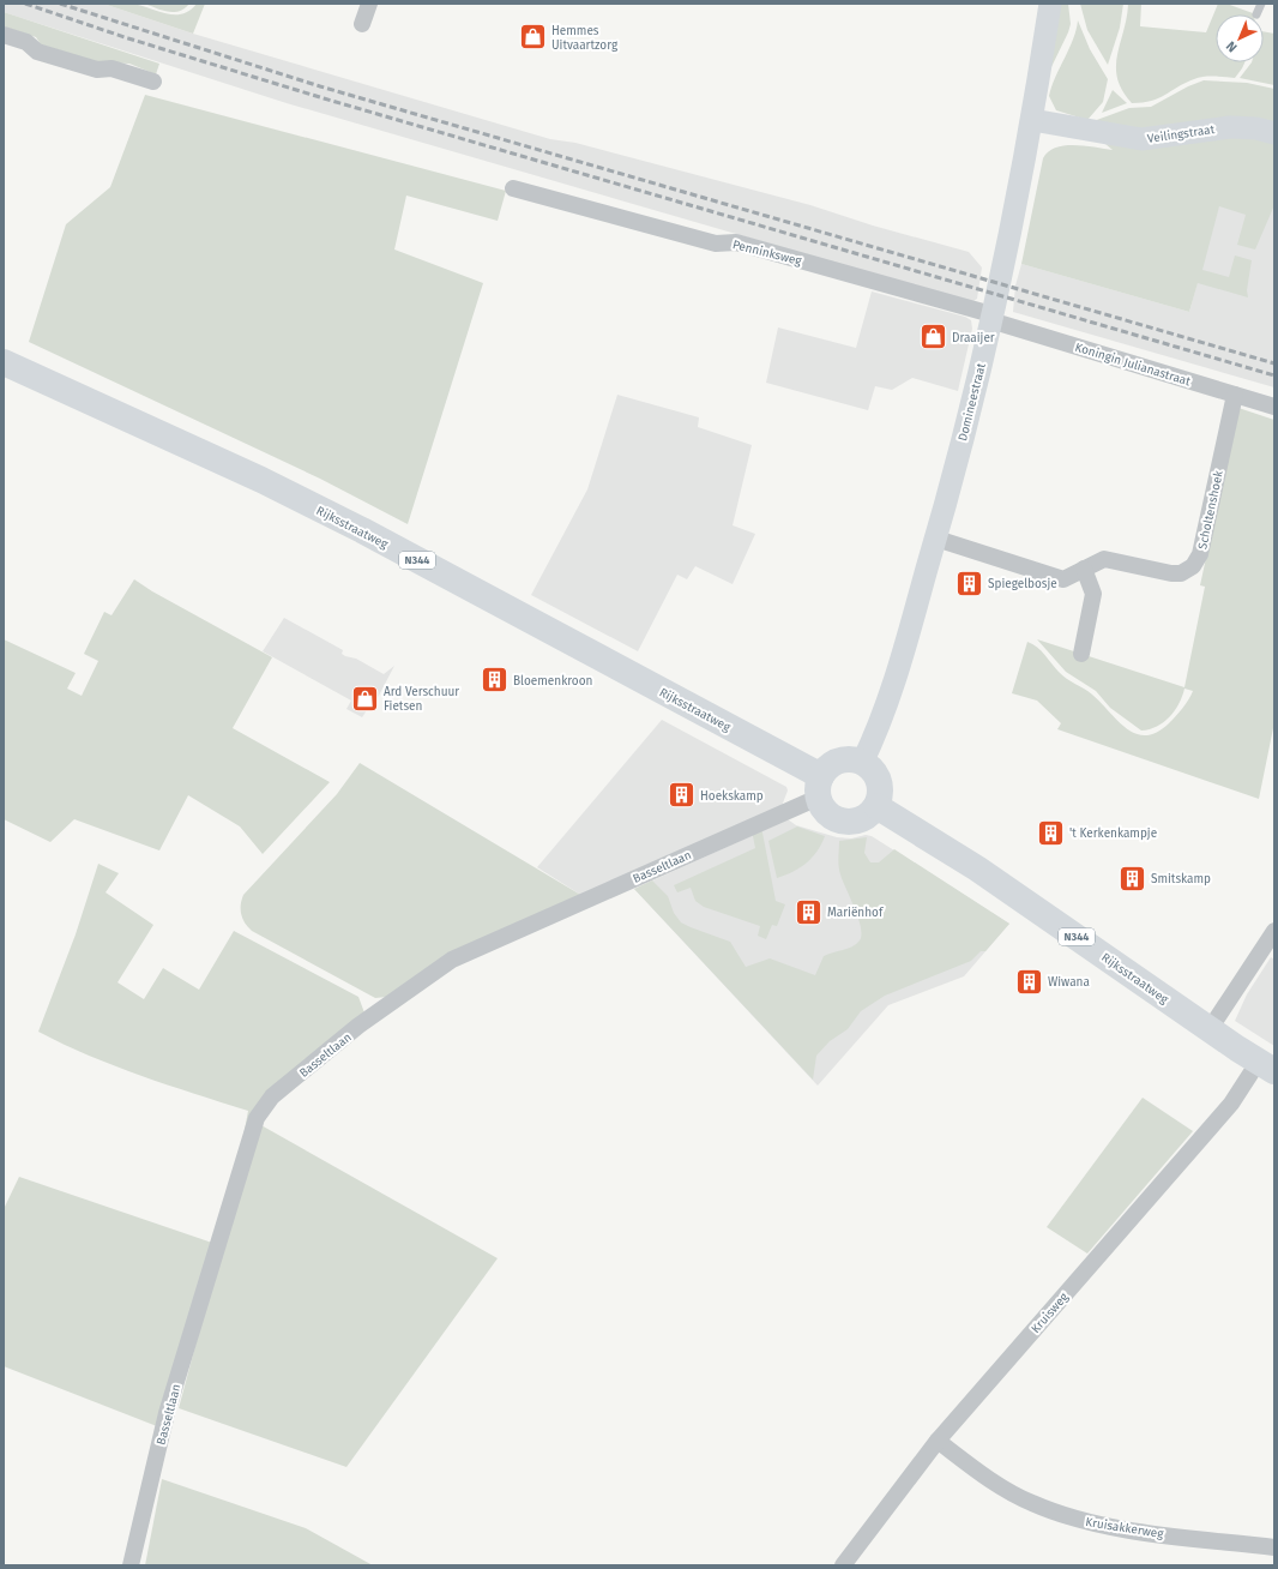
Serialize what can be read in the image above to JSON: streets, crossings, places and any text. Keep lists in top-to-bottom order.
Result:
{
  "streets": {
    "main road": [
      "Veilingstraat",
      "Domineestraat",
      "Rijksstraatweg",
      "N344"
    ],
    "street": [
      "Penninksweg",
      "Koningin Julianastraat",
      "Scholtenshoek",
      "Basseltlaan",
      "Kruisweg",
      "Kruisakkerweg"
    ]
  },
  "crossings": [
    ["Veilingstraat", "Domineestraat"],
    ["Penninksweg", "Koningin Julianastraat"],
    ["Penninksweg", "Domineestraat"],
    ["Koningin Julianastraat", "Domineestraat"],
    ["Koningin Julianastraat", "Scholtenshoek"],
    ["Domineestraat", "Scholtenshoek"],
    ["Domineestraat", "Rijksstraatweg"],
    ["Domineestraat", "Basseltlaan"],
    ["Rijksstraatweg", "Basseltlaan"],
    ["Rijksstraatweg", "Kruisweg"],
    ["Kruisweg", "Kruisakkerweg"]
  ],
  "places": {
    "shop": ["Hemmes Uitvaartzorg", "Draaijer", "Ard Verschuur Fietsen"],
    "building": [
      "Spiegelbosje",
      "Bloemenkroon",
      "Hoekskamp",
      "'t Kerkenkampje",
      "Smitskamp",
      "Mariënhof",
      "Wiwana"
    ]
  },
  "north": "bottom left"
}
